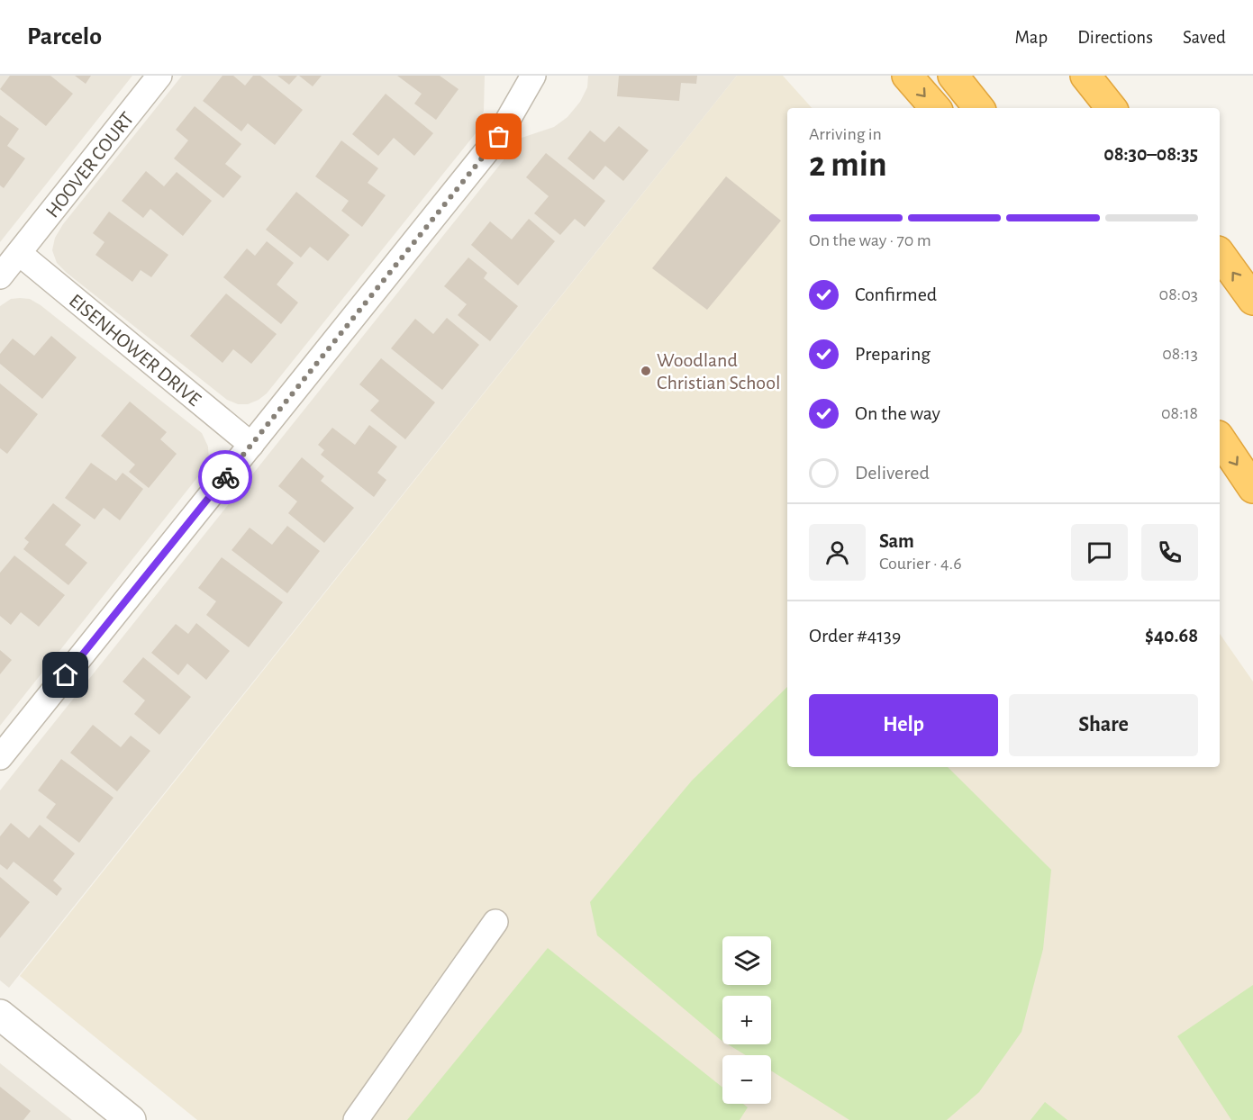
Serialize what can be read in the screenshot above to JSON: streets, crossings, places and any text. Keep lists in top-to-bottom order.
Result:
{
  "streets": {
    "street": ["HOOVER COURT", "EISENHOWER DRIVE"]
  },
  "crossings": [
    ["HOOVER COURT", "EISENHOWER DRIVE"]
  ],
  "places": ["Woodland Christian School"],
  "page": {
    "header": "Parcelo",
    "nav": ["Map", "Directions", "Saved"],
    "heading": ["2 min", "Arriving in", "08:30–08:35"],
    "panel": [
      "Sam",
      "Courier · 4.6",
      "Order #4139",
      "$40.68"
    ],
    "bar": "On the way · 70 m",
    "list": [
      ["Confirmed", "08:03"],
      ["Preparing", "08:13"],
      ["On the way", "08:18"],
      "Delivered"
    ],
    "buttons": ["Help", "Share"],
    "map_buttons": ["+", "−"]
  }
}
